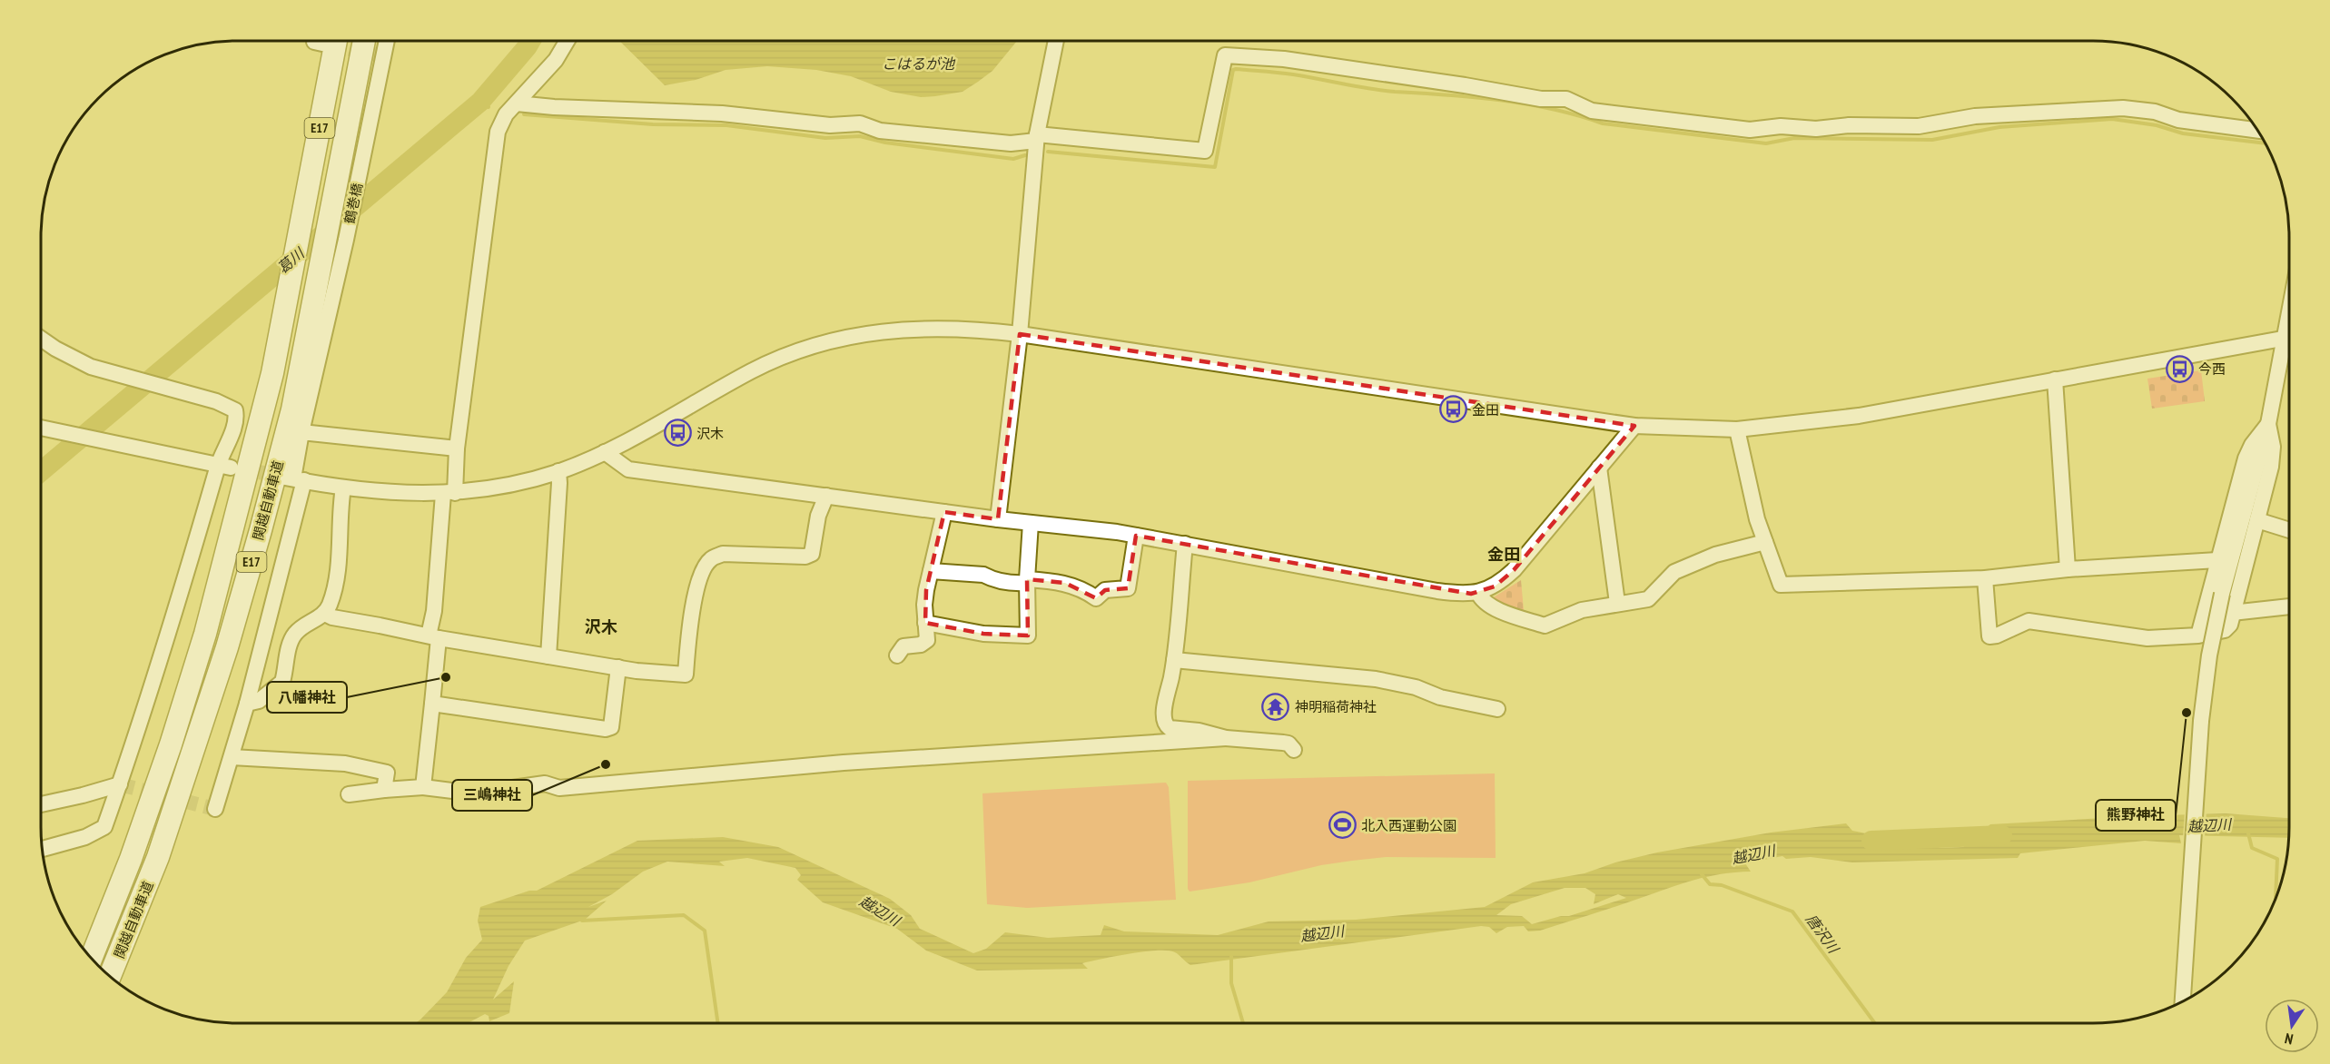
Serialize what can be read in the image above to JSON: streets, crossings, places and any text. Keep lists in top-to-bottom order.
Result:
{
  "streets": {
    "highway": ["E17", "関越自動車道"],
    "street": ["鶴巻橋"]
  },
  "districts": ["金田", "沢木"],
  "water": [
    "こはるが池",
    "葛川",
    "越辺川",
    "唐沢川"
  ],
  "places": {
    "bus stop": ["今西", "金田", "沢木"],
    "other": ["八幡神社", "熊野神社", "三嶋神社"],
    "temple": ["神明稲荷神社"],
    "sports": ["北入西運動公園"]
  },
  "north": "bottom"
}
